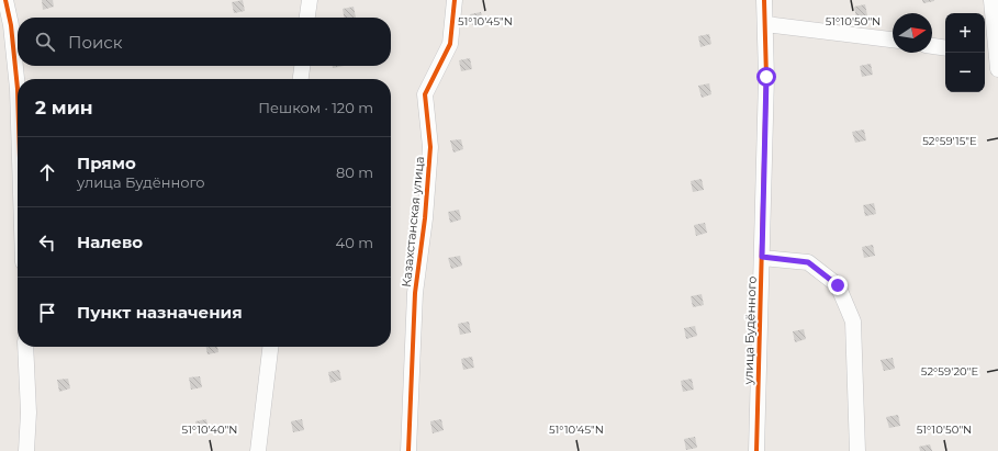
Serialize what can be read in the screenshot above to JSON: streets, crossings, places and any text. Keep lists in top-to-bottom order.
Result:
{
  "streets": {
    "street": ["Казахстанская улица", "улица Будённого"]
  },
  "north": "right",
  "page": {
    "map_buttons": ["+", "−"],
    "search": "Поиск",
    "heading": ["2 мин", "Пешком · 120 m"],
    "list": [
      ["Прямо", "улица Будённого", "80 m"],
      ["Налево", "40 m"],
      "Пункт назначения"
    ]
  },
  "coordinates": [
    "51°10'45\"N",
    "51°10'50\"N",
    "52°59'15\"E",
    "52°59'20\"E",
    "51°10'40\"N"
  ]
}
